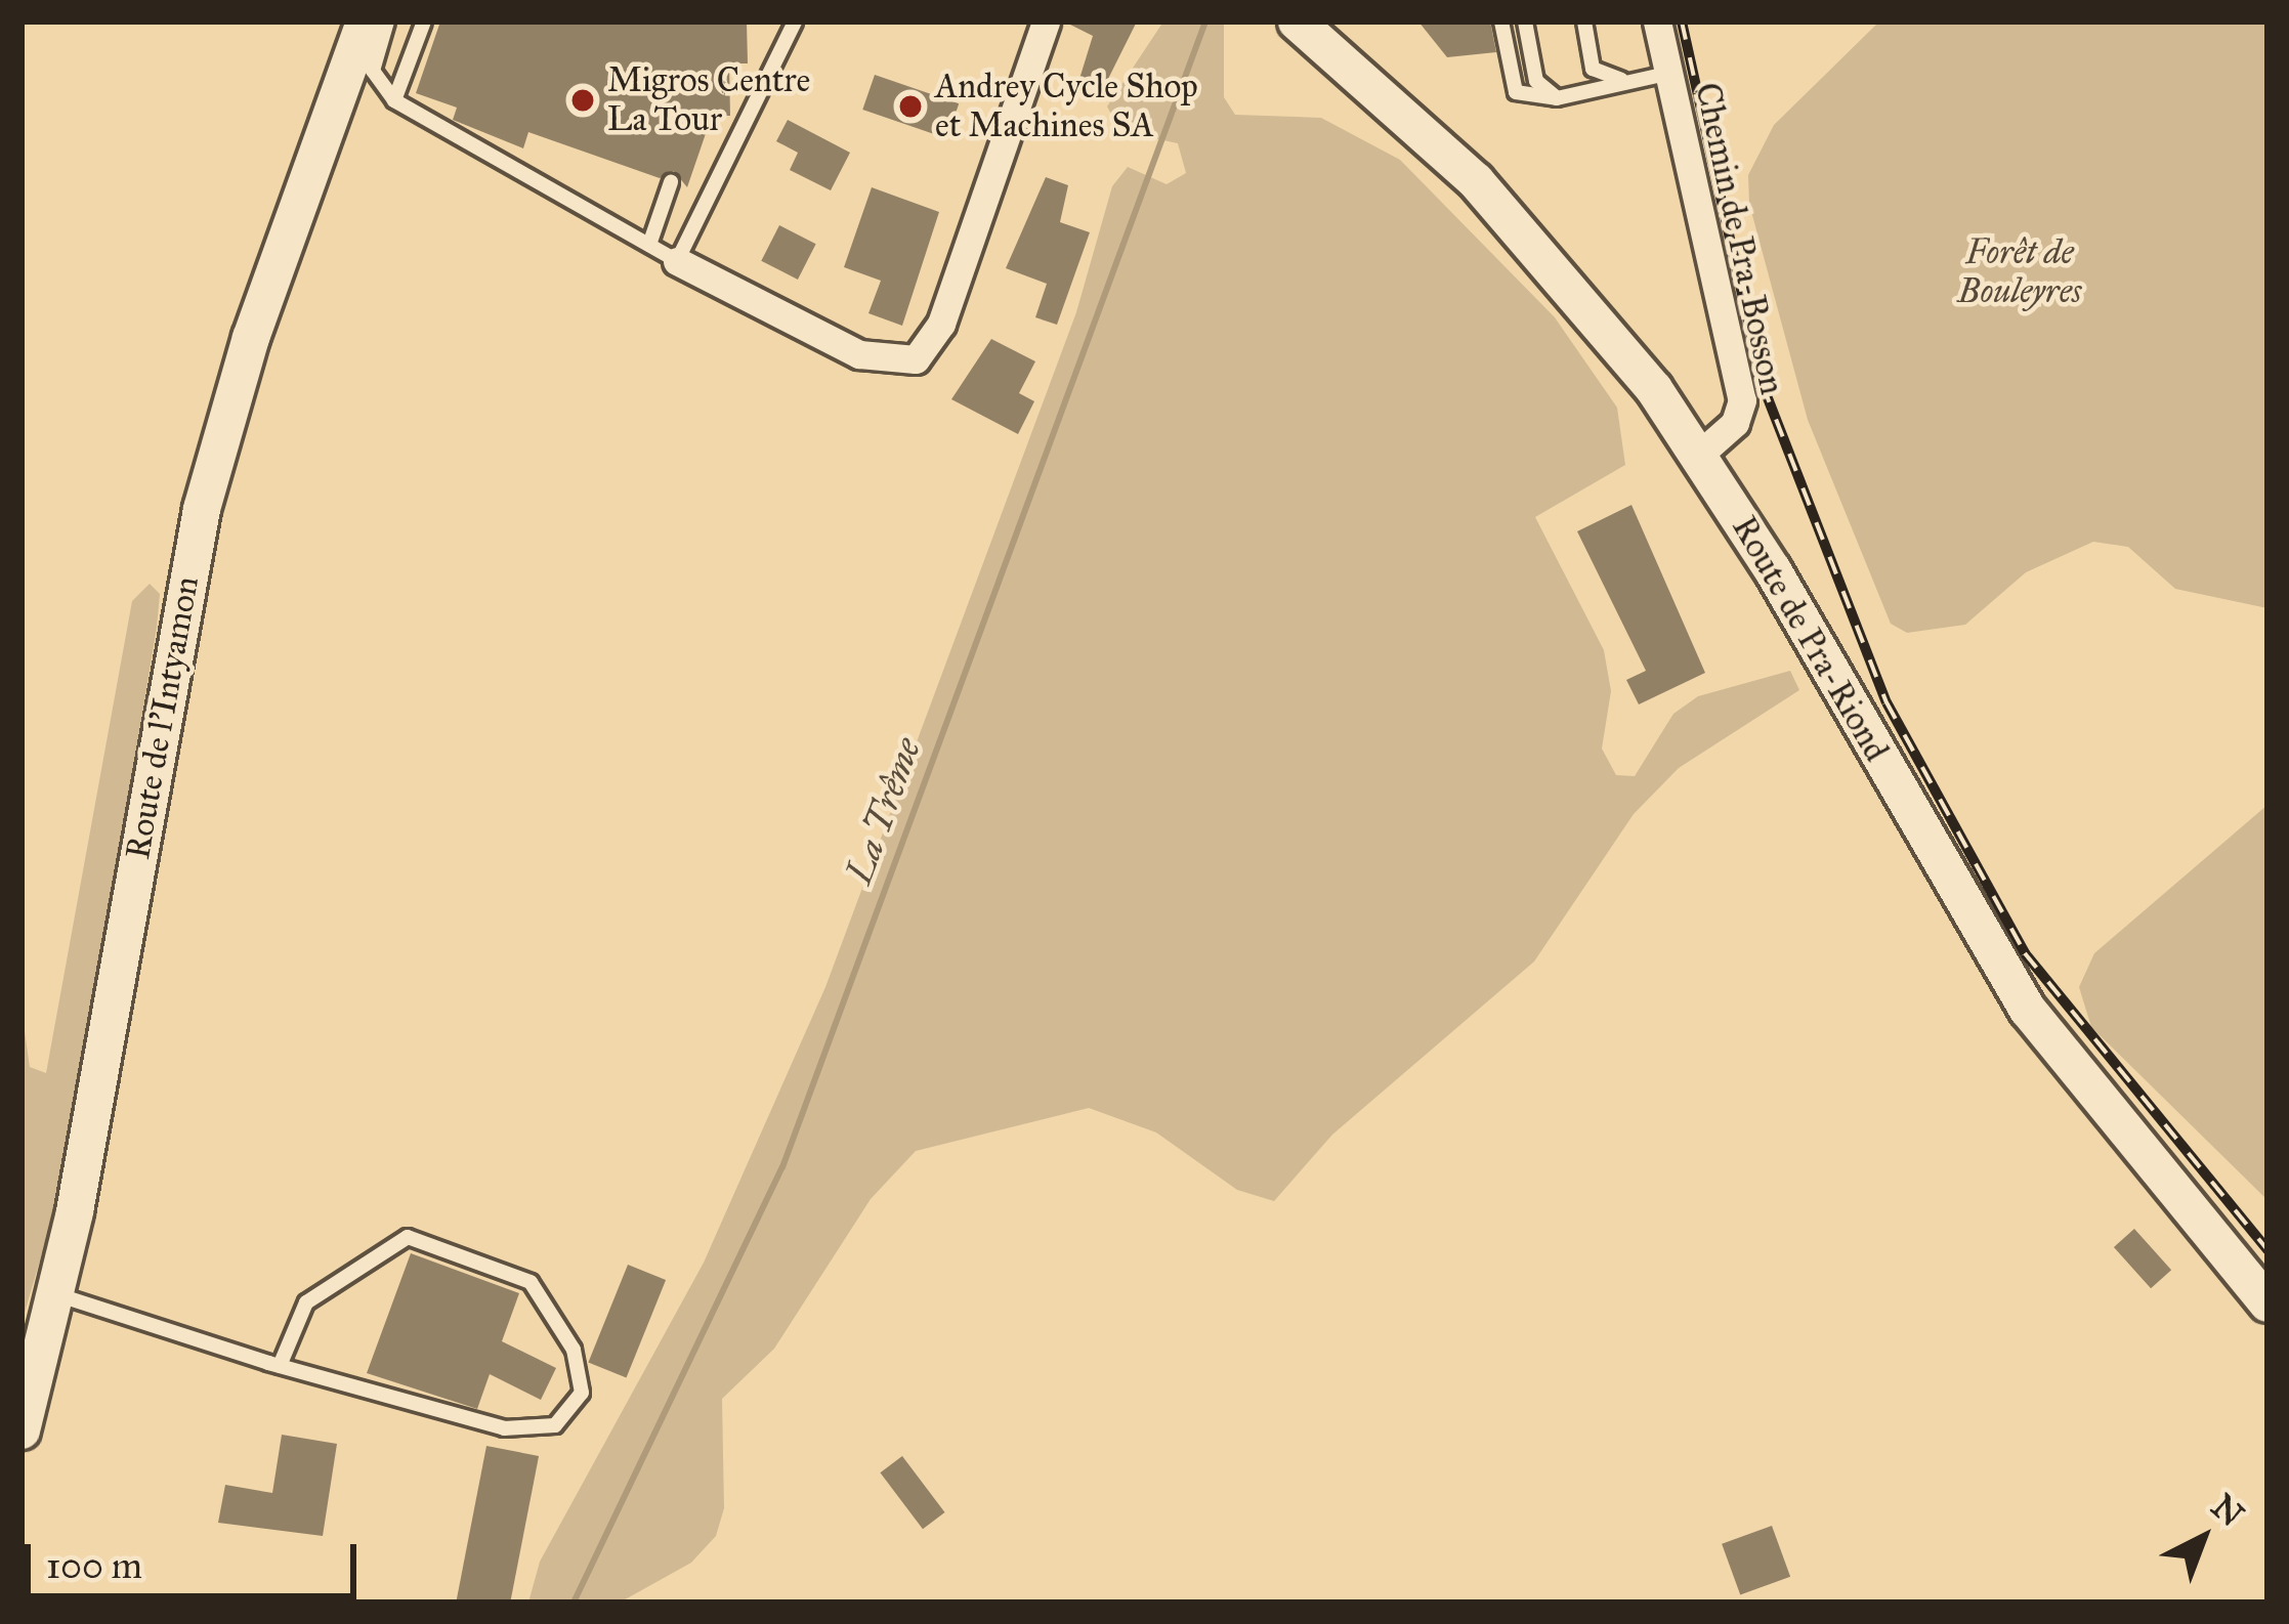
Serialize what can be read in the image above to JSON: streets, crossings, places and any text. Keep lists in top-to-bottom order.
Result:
{
  "streets": {
    "main road": ["Route de Pra-Riond", "Route de l'Intyamon"],
    "street": ["Chemin de Pra-Bosson"]
  },
  "crossings": [
    ["Chemin de Pra-Bosson", "Route de Pra-Riond"]
  ],
  "water": ["La Trême"],
  "parks": ["Forêt de Bouleyres"],
  "places": ["Migros Centre La Tour", "Andrey Cycle Shop et Machines SA"],
  "scale_bar": "100 m",
  "north": "top right"
}
